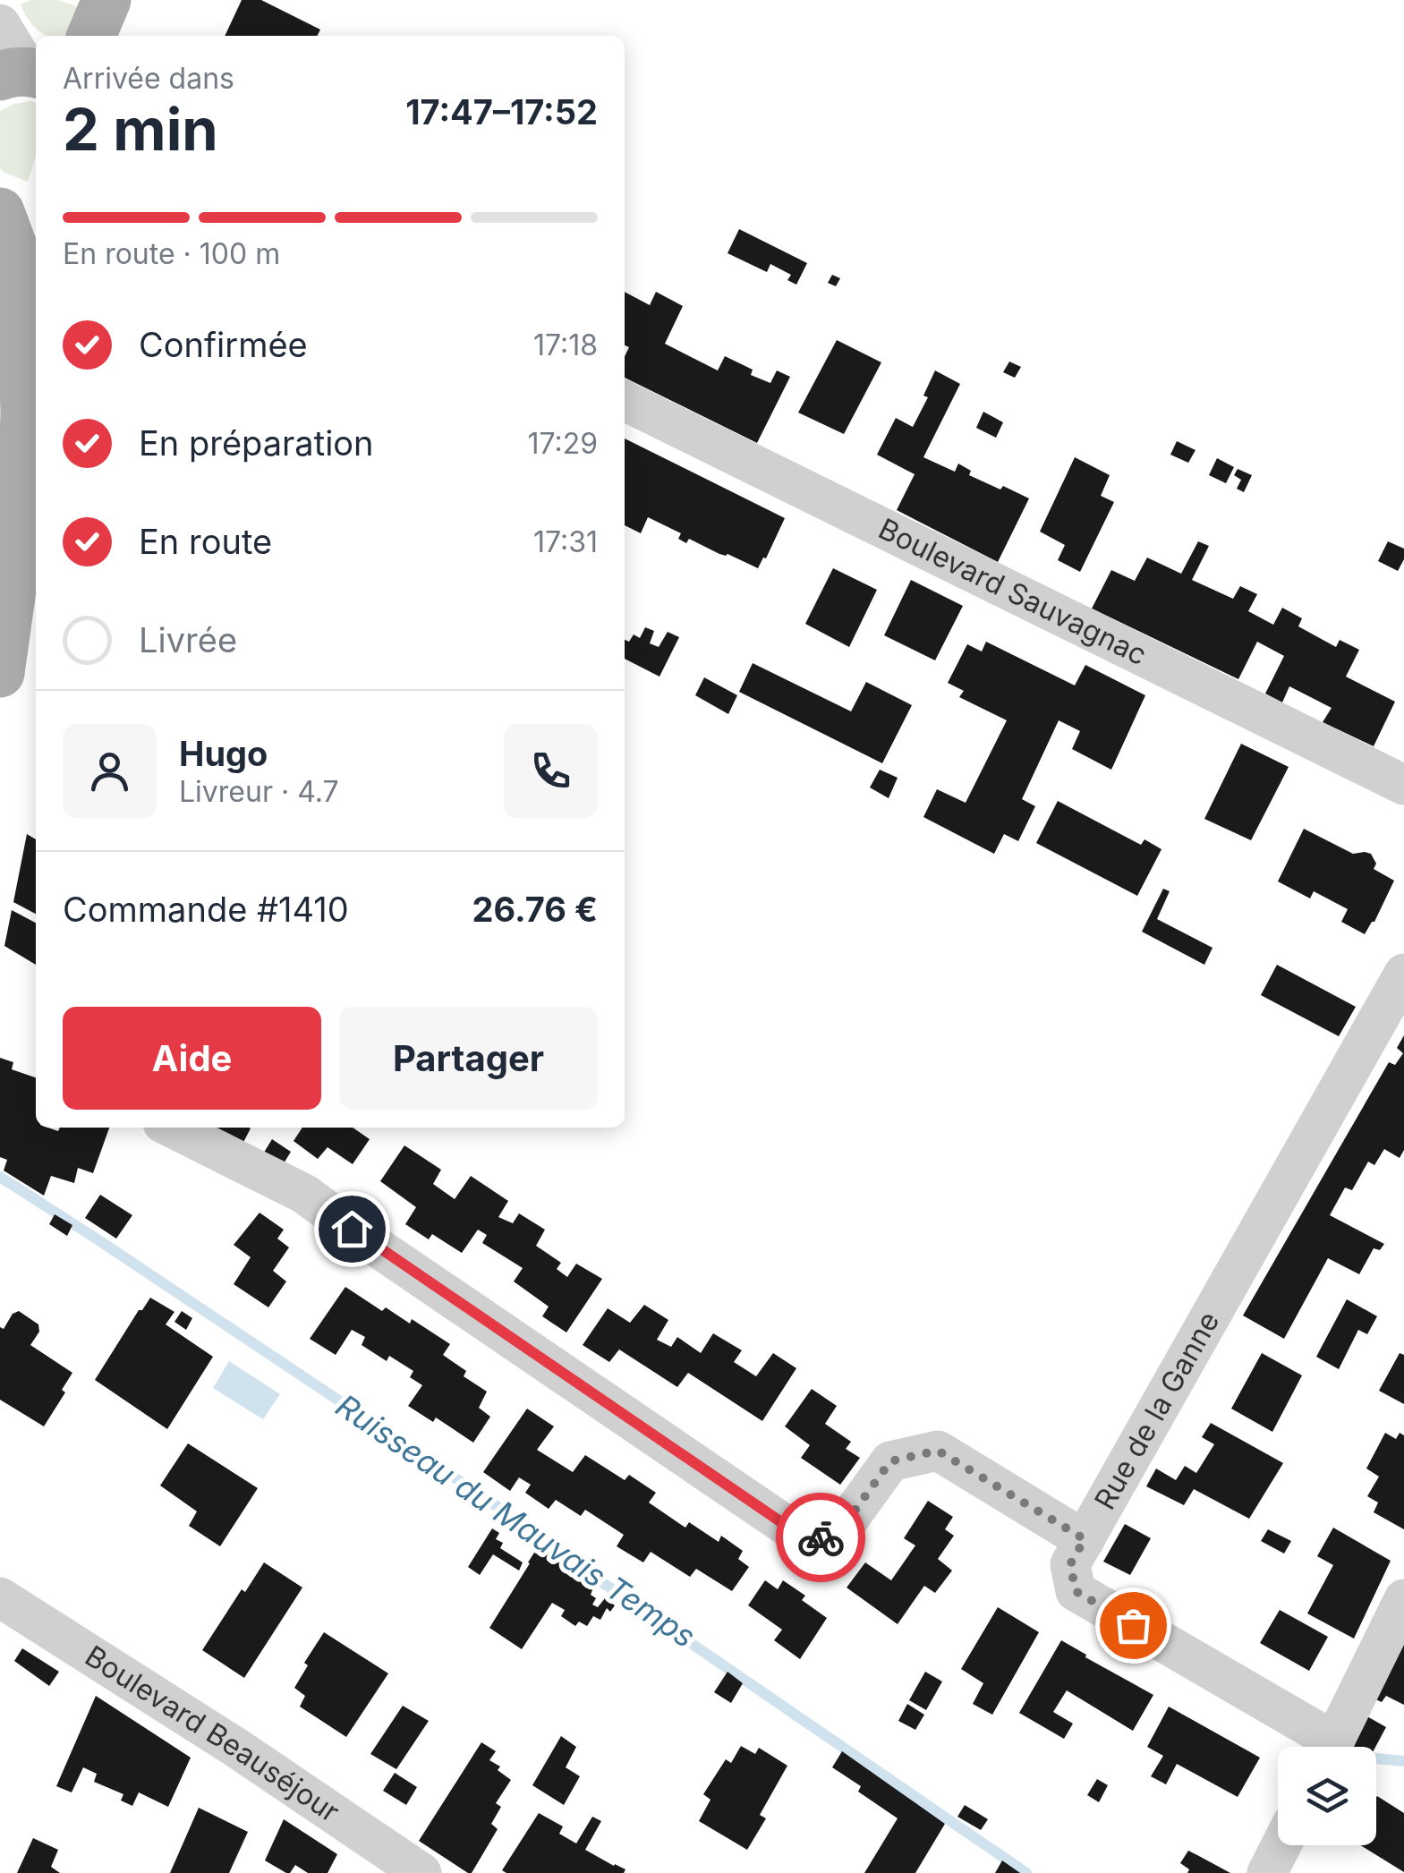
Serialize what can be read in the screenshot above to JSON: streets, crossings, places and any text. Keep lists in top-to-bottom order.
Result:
{
  "streets": {
    "street": ["Boulevard Sauvagnac", "Rue de la Ganne", "Boulevard Beauséjour"]
  },
  "water": ["Ruisseau du Mauvais Temps"],
  "page": {
    "heading": ["2 min", "Arrivée dans", "17:47–17:52"],
    "panel": [
      "Hugo",
      "Livreur · 4.7",
      "Commande #1410",
      "26.76 €"
    ],
    "bar": "En route · 100 m",
    "list": [
      ["Confirmée", "17:18"],
      ["En préparation", "17:29"],
      ["En route", "17:31"],
      "Livrée"
    ],
    "buttons": ["Aide", "Partager"]
  }
}
